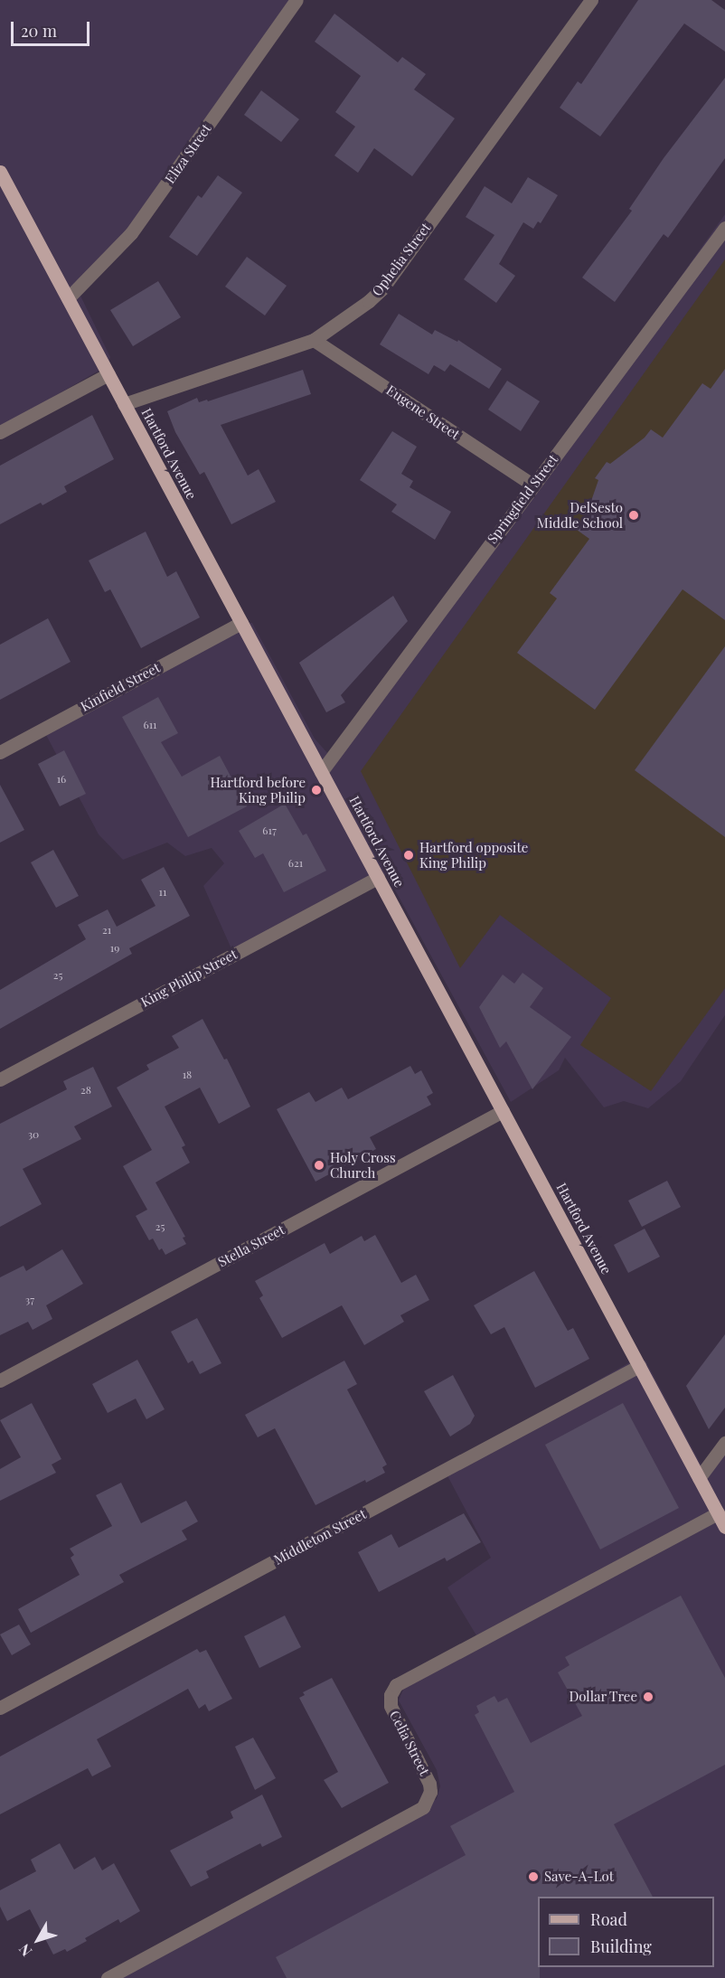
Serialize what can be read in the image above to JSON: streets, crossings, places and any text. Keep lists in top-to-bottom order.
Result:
{
  "streets": {
    "main road": ["Hartford Avenue"],
    "street": [
      "Eliza Street",
      "Ophelia Street",
      "Eugene Street",
      "Springfield Street",
      "Kinfield Street",
      "King Philip Street",
      "Stella Street",
      "Middleton Street",
      "Celia Street"
    ]
  },
  "crossings": [
    ["Eliza Street", "Hartford Avenue"],
    ["Ophelia Street", "Eugene Street"],
    ["Ophelia Street", "Hartford Avenue"],
    ["Eugene Street", "Springfield Street"],
    ["Hartford Avenue", "Springfield Street"],
    ["Hartford Avenue", "Kinfield Street"],
    ["Hartford Avenue", "King Philip Street"],
    ["Hartford Avenue", "Stella Street"],
    ["Hartford Avenue", "Middleton Street"],
    ["Hartford Avenue", "Celia Street"]
  ],
  "places": [
    "DelSesto Middle School",
    "Hartford before King Philip",
    "Hartford opposite King Philip",
    "Holy Cross Church",
    "Dollar Tree",
    "Save-A-Lot"
  ],
  "house_numbers": [
    "611",
    "16",
    "617",
    "621",
    "11",
    "21",
    "19",
    "25",
    "18",
    "28",
    "30",
    "25",
    "37"
  ],
  "legend": ["Road", "Building"],
  "scale_bar": "20 m",
  "north": "bottom left"
}
